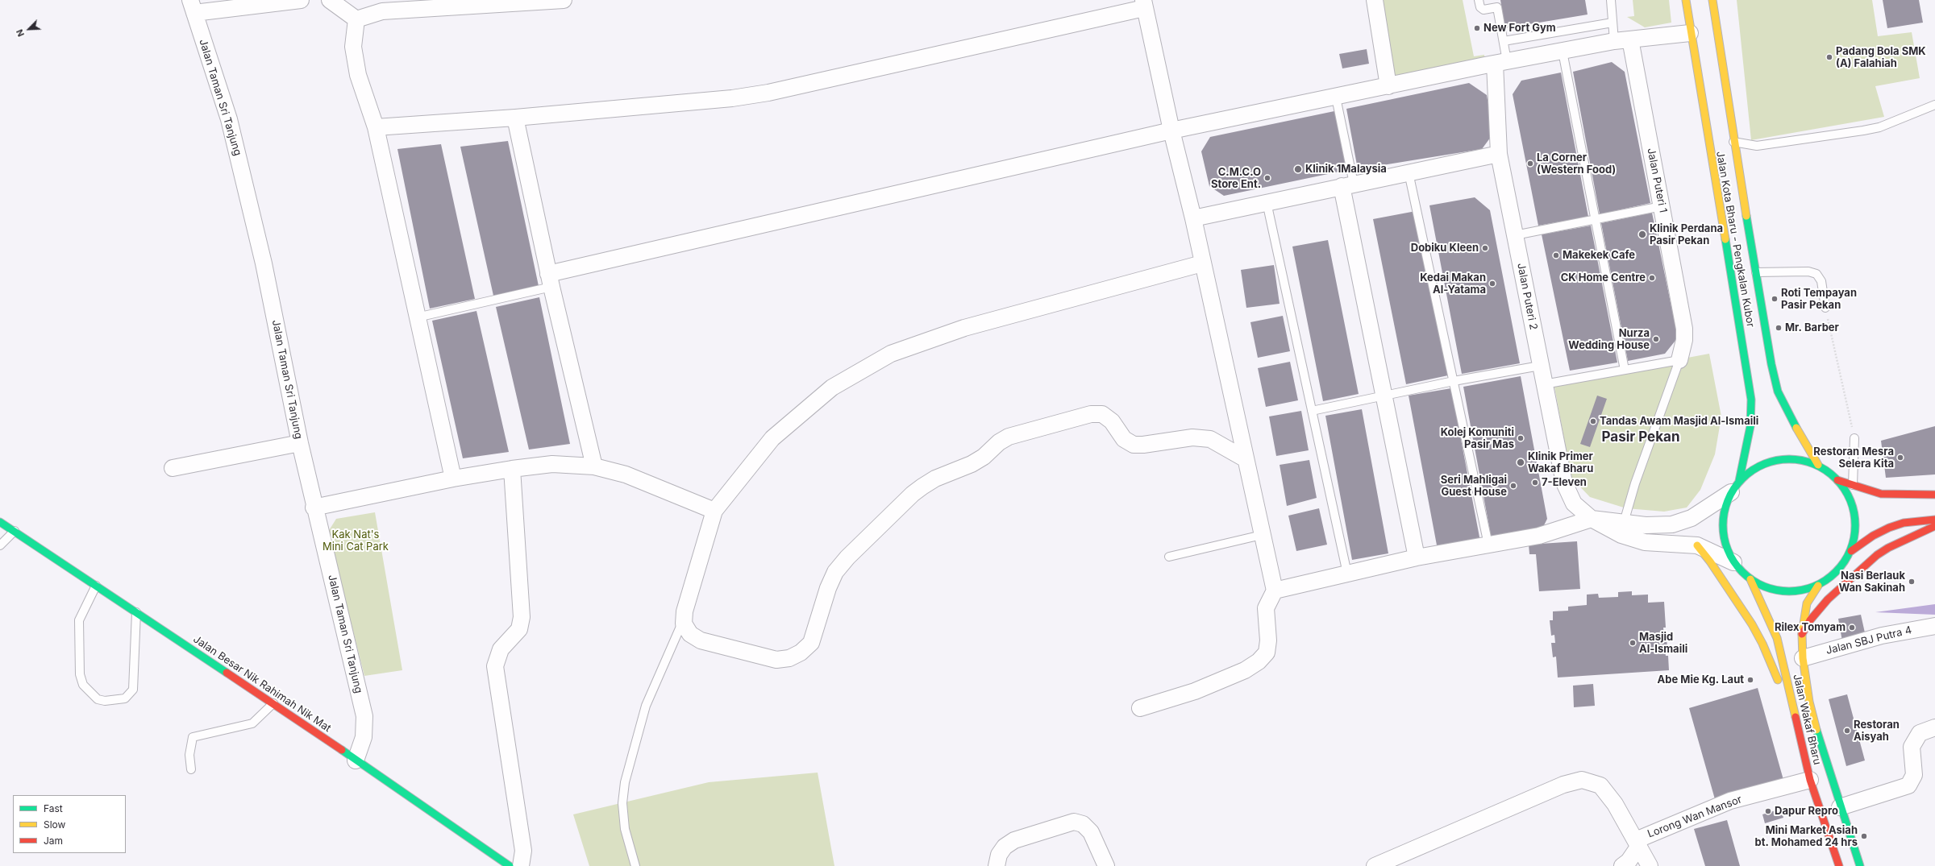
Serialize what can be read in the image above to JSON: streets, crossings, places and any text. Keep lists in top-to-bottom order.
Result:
{
  "streets": {
    "main road": ["Jalan Kota Bharu - Pengkalan Kubor", "Jalan Besar Nik Rahimah Nik Mat", "Jalan Wakaf Bharu"],
    "street": [
      "Jalan Taman Sri Tanjung",
      "Jalan Puteri 1",
      "Jalan Puteri 2",
      "Jalan SBJ Putra 4",
      "Lorong Wan Mansor"
    ]
  },
  "crossings": [
    ["Jalan Taman Sri Tanjung", "Jalan Besar Nik Rahimah Nik Mat"],
    ["Jalan SBJ Putra 4", "Jalan Wakaf Bharu"],
    ["Jalan Wakaf Bharu", "Lorong Wan Mansor"]
  ],
  "districts": ["Pasir Pekan"],
  "parks": ["Kak Nat's Mini Cat Park"],
  "places": [
    "New Fort Gym",
    "Padang Bola SMK (A) Falahiah",
    "La Corner (Western Food)",
    "Klinik 1Malaysia",
    "C.M.C.O Store Ent.",
    "Klinik Perdana Pasir Pekan",
    "Dobiku Kleen",
    "Makekek Cafe",
    "CK Home Centre",
    "Kedai Makan Al-Yatama",
    "Roti Tempayan Pasir Pekan",
    "Mr. Barber",
    "Nurza Wedding House",
    "Tandas Awam Masjid Al-Ismaili",
    "Kolej Komuniti Pasir Mas",
    "Restoran Mesra Selera Kita",
    "Klinik Primer Wakaf Bharu",
    "7-Eleven",
    "Seri Mahligai Guest House",
    "Nasi Berlauk Wan Sakinah",
    "Rilex Tomyam",
    "Masjid Al-Ismaili",
    "Abe Mie Kg. Laut",
    "Restoran Aisyah",
    "Dapur Repro",
    "Mini Market Asiah bt. Mohamed 24 hrs"
  ],
  "legend": ["Fast", "Slow", "Jam"],
  "north": "bottom left"
}
